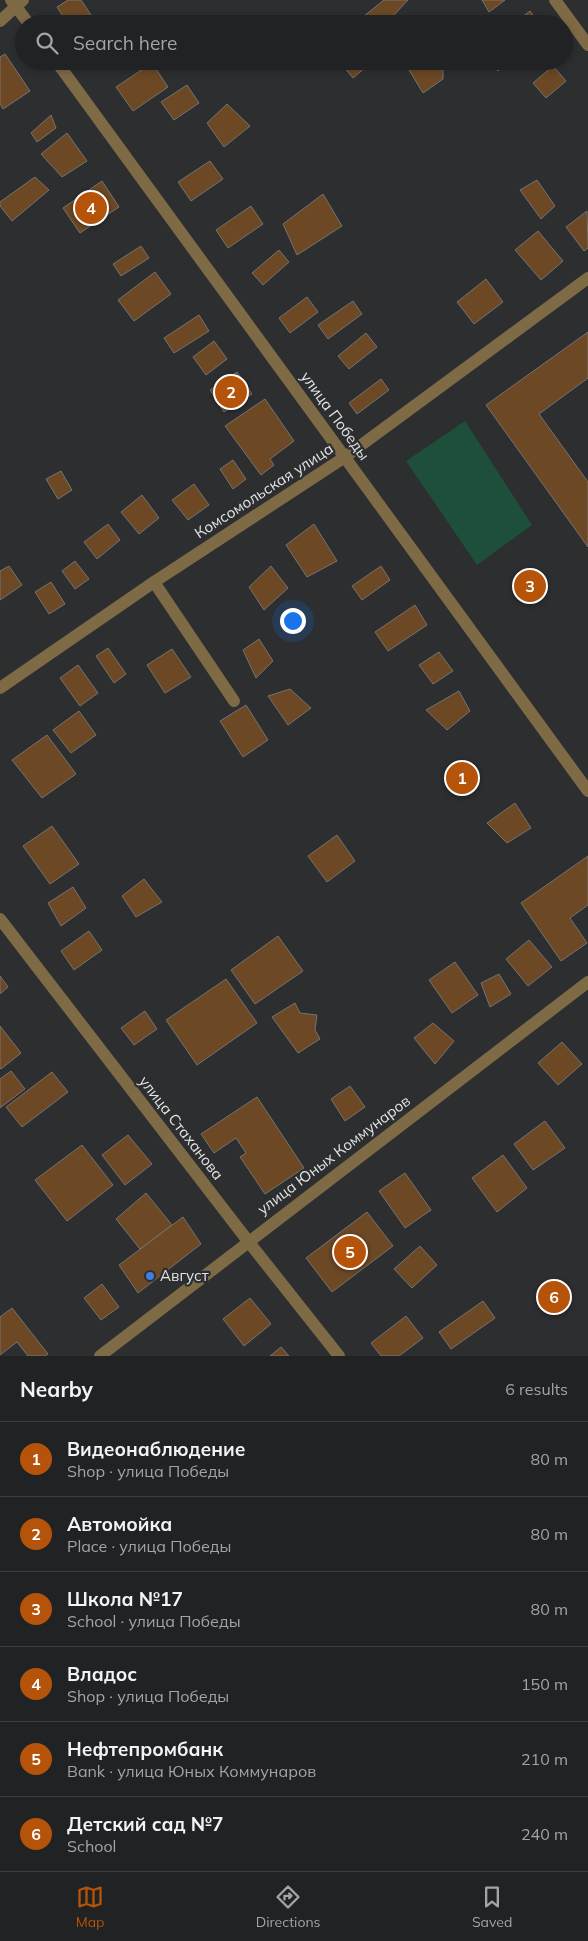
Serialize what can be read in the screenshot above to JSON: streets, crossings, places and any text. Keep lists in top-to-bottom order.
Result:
{
  "streets": {
    "street": [
      "улица Победы",
      "Комсомольская улица",
      "улица Стаханова",
      "улица Юных Коммунаров"
    ]
  },
  "crossings": [
    ["улица Победы", "Комсомольская улица"],
    ["улица Стаханова", "улица Юных Коммунаров"]
  ],
  "places": ["Август"],
  "page": {
    "search": "Search here",
    "pins": [
      "4",
      "2",
      "3",
      "1",
      "5",
      "6"
    ],
    "heading": ["Nearby", "6 results"],
    "list": [
      {
        "mark": "1",
        "name": "Видеонаблюдение",
        "note": "Shop · улица Победы",
        "value": "80 m"
      },
      {
        "mark": "2",
        "name": "Автомойка",
        "note": "Place · улица Победы",
        "value": "80 m"
      },
      {
        "mark": "3",
        "name": "Школа №17",
        "note": "School · улица Победы",
        "value": "80 m"
      },
      {
        "mark": "4",
        "name": "Владос",
        "note": "Shop · улица Победы",
        "value": "150 m"
      },
      {
        "mark": "5",
        "name": "Нефтепромбанк",
        "note": "Bank · улица Юных Коммунаров",
        "value": "210 m"
      },
      {
        "mark": "6",
        "name": "Детский сад №7",
        "note": "School",
        "value": "240 m"
      }
    ],
    "nav": ["Map", "Directions", "Saved"]
  }
}
